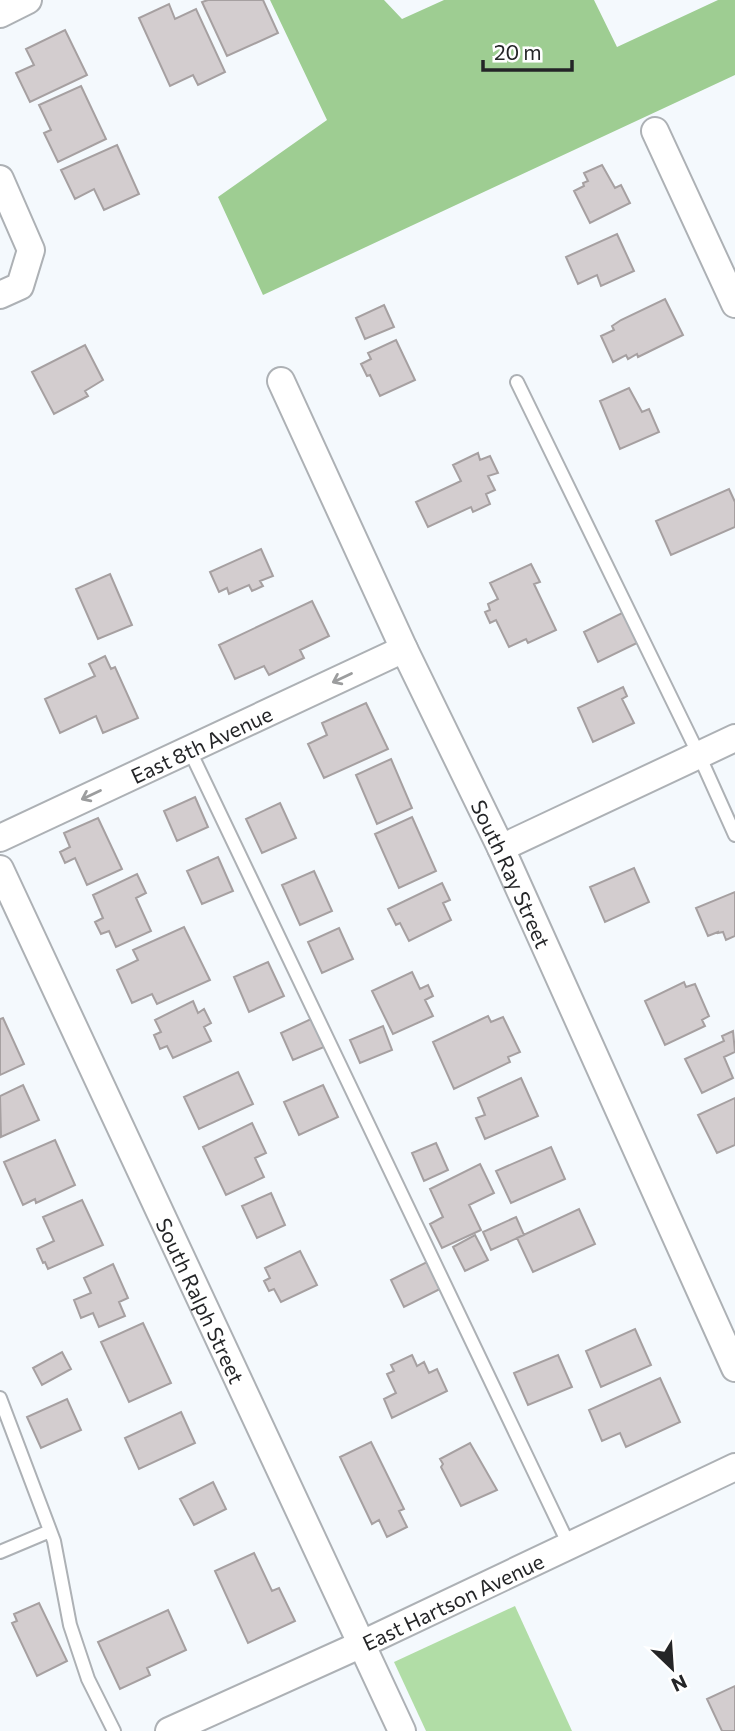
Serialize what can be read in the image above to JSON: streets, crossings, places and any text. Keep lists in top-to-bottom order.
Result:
{
  "streets": {
    "street": [
      "East 8th Avenue",
      "South Ray Street",
      "South Ralph Street",
      "East Hartson Avenue"
    ]
  },
  "crossings": [
    ["East 8th Avenue", "South Ray Street"],
    ["South Ralph Street", "East Hartson Avenue"]
  ],
  "one_way": ["East 8th Avenue"],
  "scale_bar": "20 m",
  "north": "bottom right"
}
